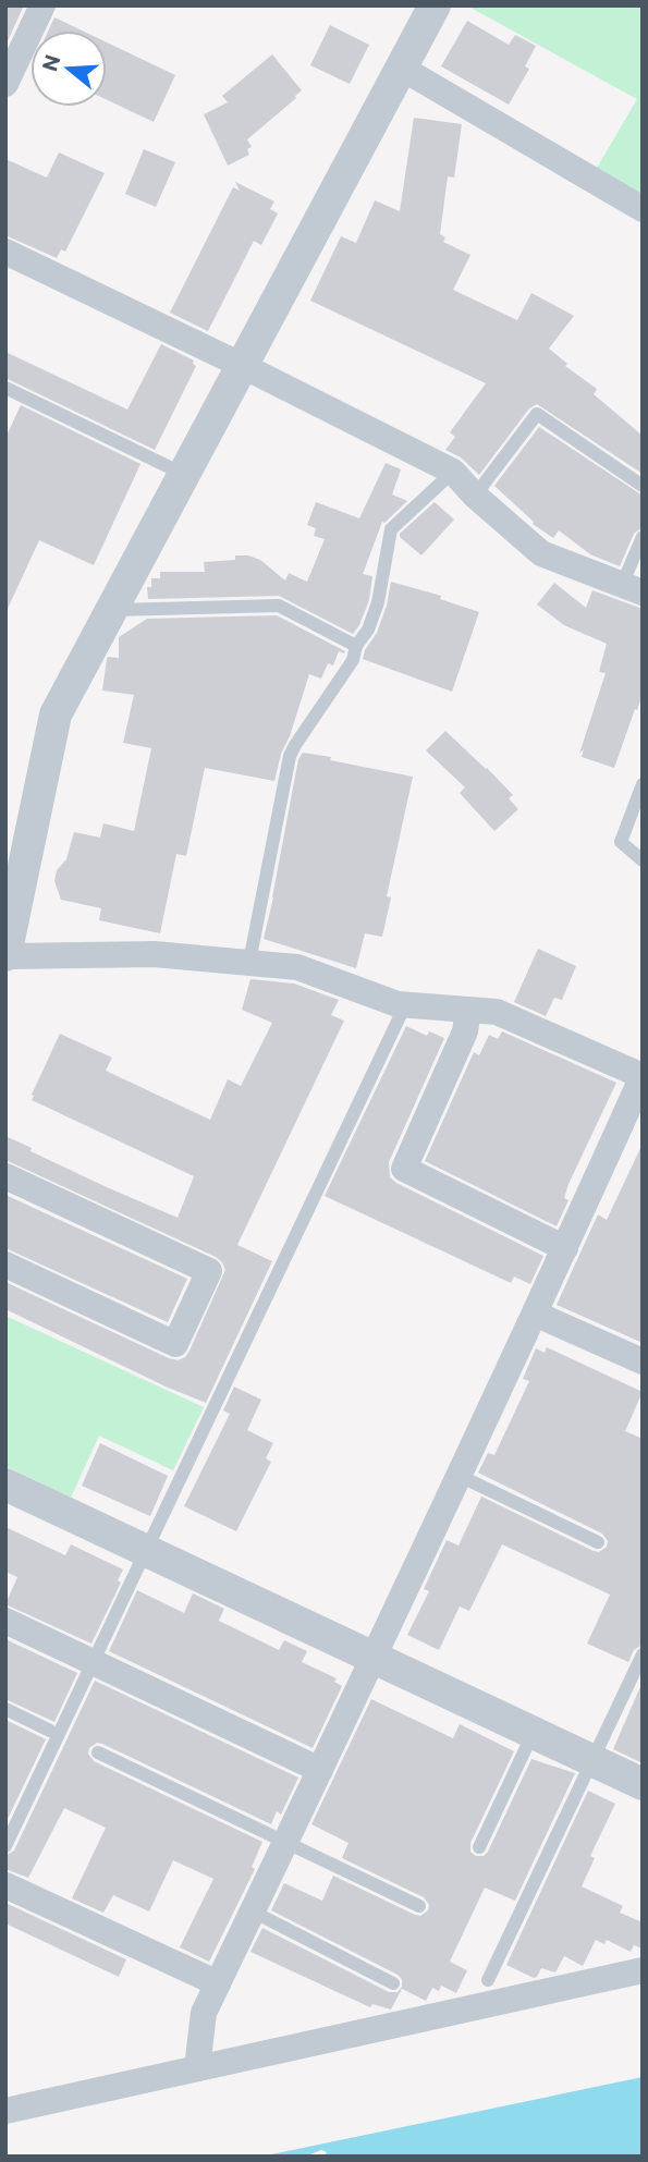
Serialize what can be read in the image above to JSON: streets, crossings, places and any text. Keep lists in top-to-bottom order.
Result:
{
  "north": "left"
}
